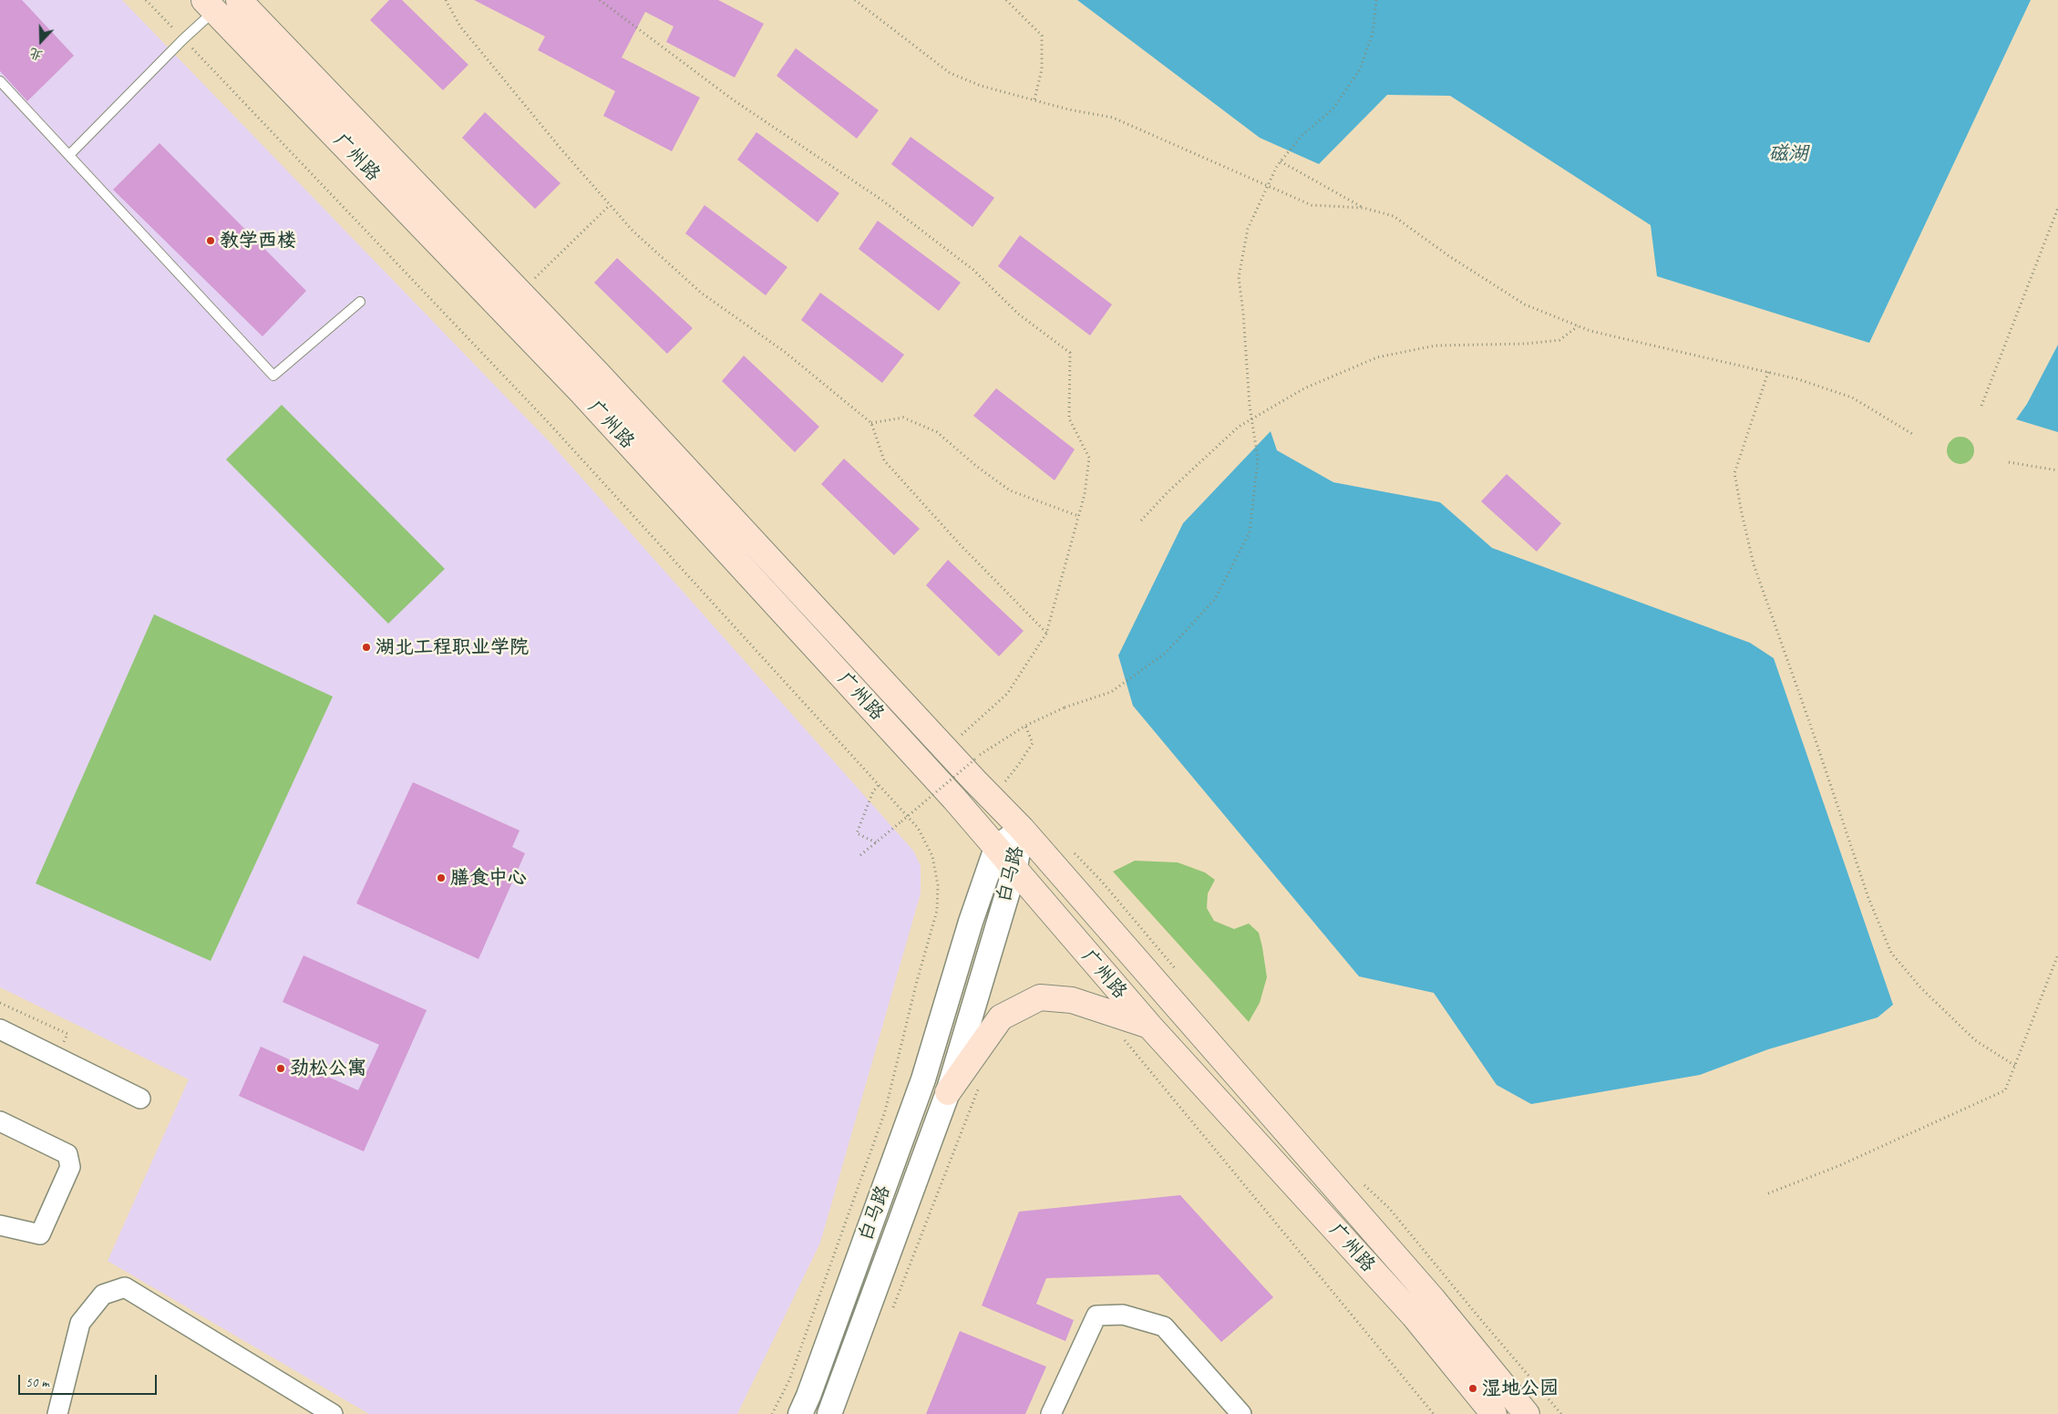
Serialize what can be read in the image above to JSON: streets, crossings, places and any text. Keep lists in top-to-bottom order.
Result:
{
  "streets": {
    "main road": ["广州路"],
    "street": ["白马路"]
  },
  "crossings": [
    ["广州路", "白马路"]
  ],
  "water": ["磁湖"],
  "places": [
    "教学西楼",
    "湖北工程职业学院",
    "膳食中心",
    "劲松公寓",
    "湿地公园"
  ],
  "scale_bar": "50 m",
  "north": "bottom"
}
